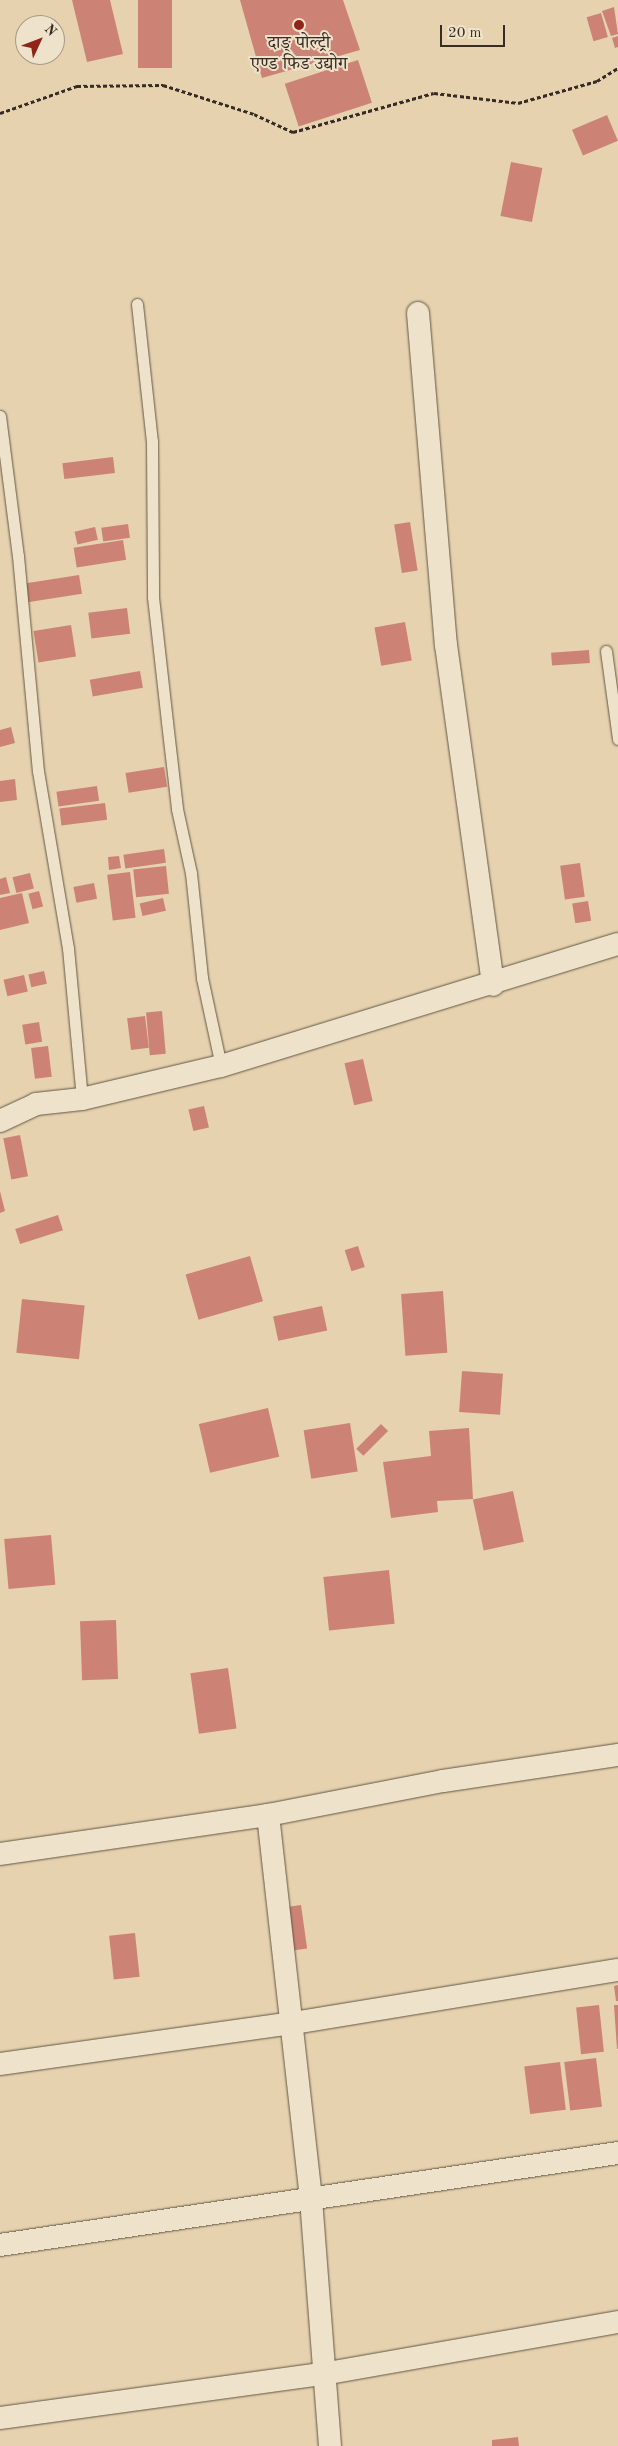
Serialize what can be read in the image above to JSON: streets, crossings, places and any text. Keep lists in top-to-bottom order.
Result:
{
  "places": ["दाङ् पोल्ट्री एण्ड फिड उद्योग"],
  "scale_bar": "20 m",
  "north": "top right"
}
